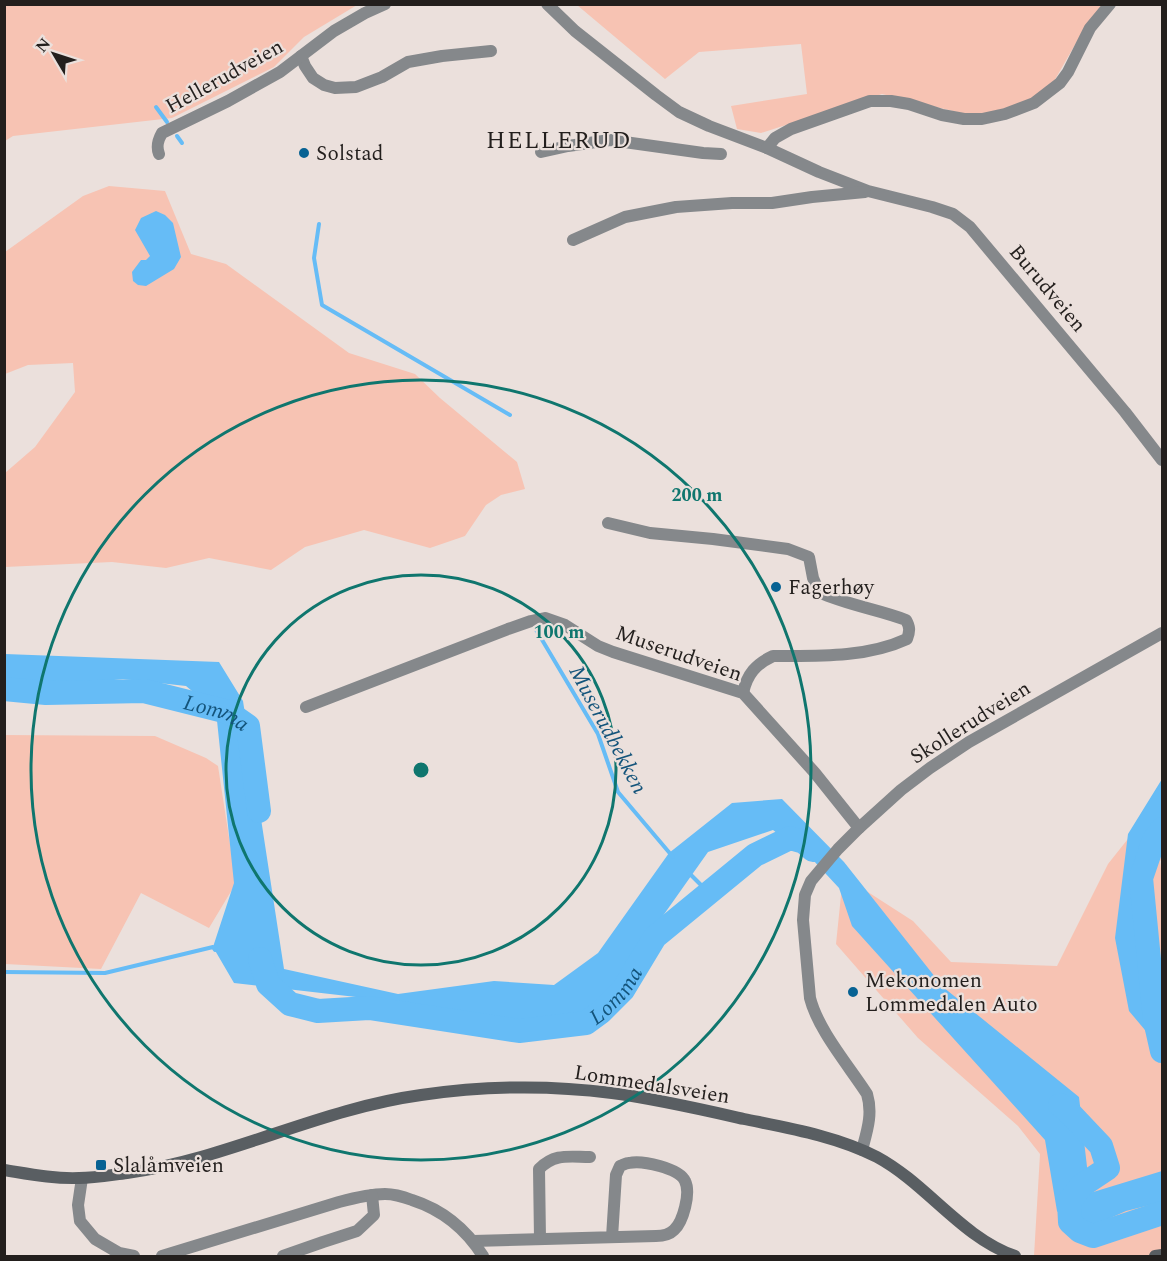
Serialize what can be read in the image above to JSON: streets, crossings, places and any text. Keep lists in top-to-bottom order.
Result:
{
  "streets": {
    "main road": ["Lommedalsveien"],
    "street": [
      "Hellerudveien",
      "Burudveien",
      "Muserudveien",
      "Skollerudveien"
    ]
  },
  "crossings": [
    ["Muserudveien", "Skollerudveien"],
    ["Skollerudveien", "Lommedalsveien"]
  ],
  "districts": ["HELLERUD"],
  "water": ["Lomma", "Muserudbekken"],
  "places": {
    "other": ["Solstad", "Fagerhøy", "Mekonomen Lommedalen Auto"],
    "transit": ["Slalåmveien"]
  },
  "north": "top left",
  "rings": ["200 m", "100 m"]
}
